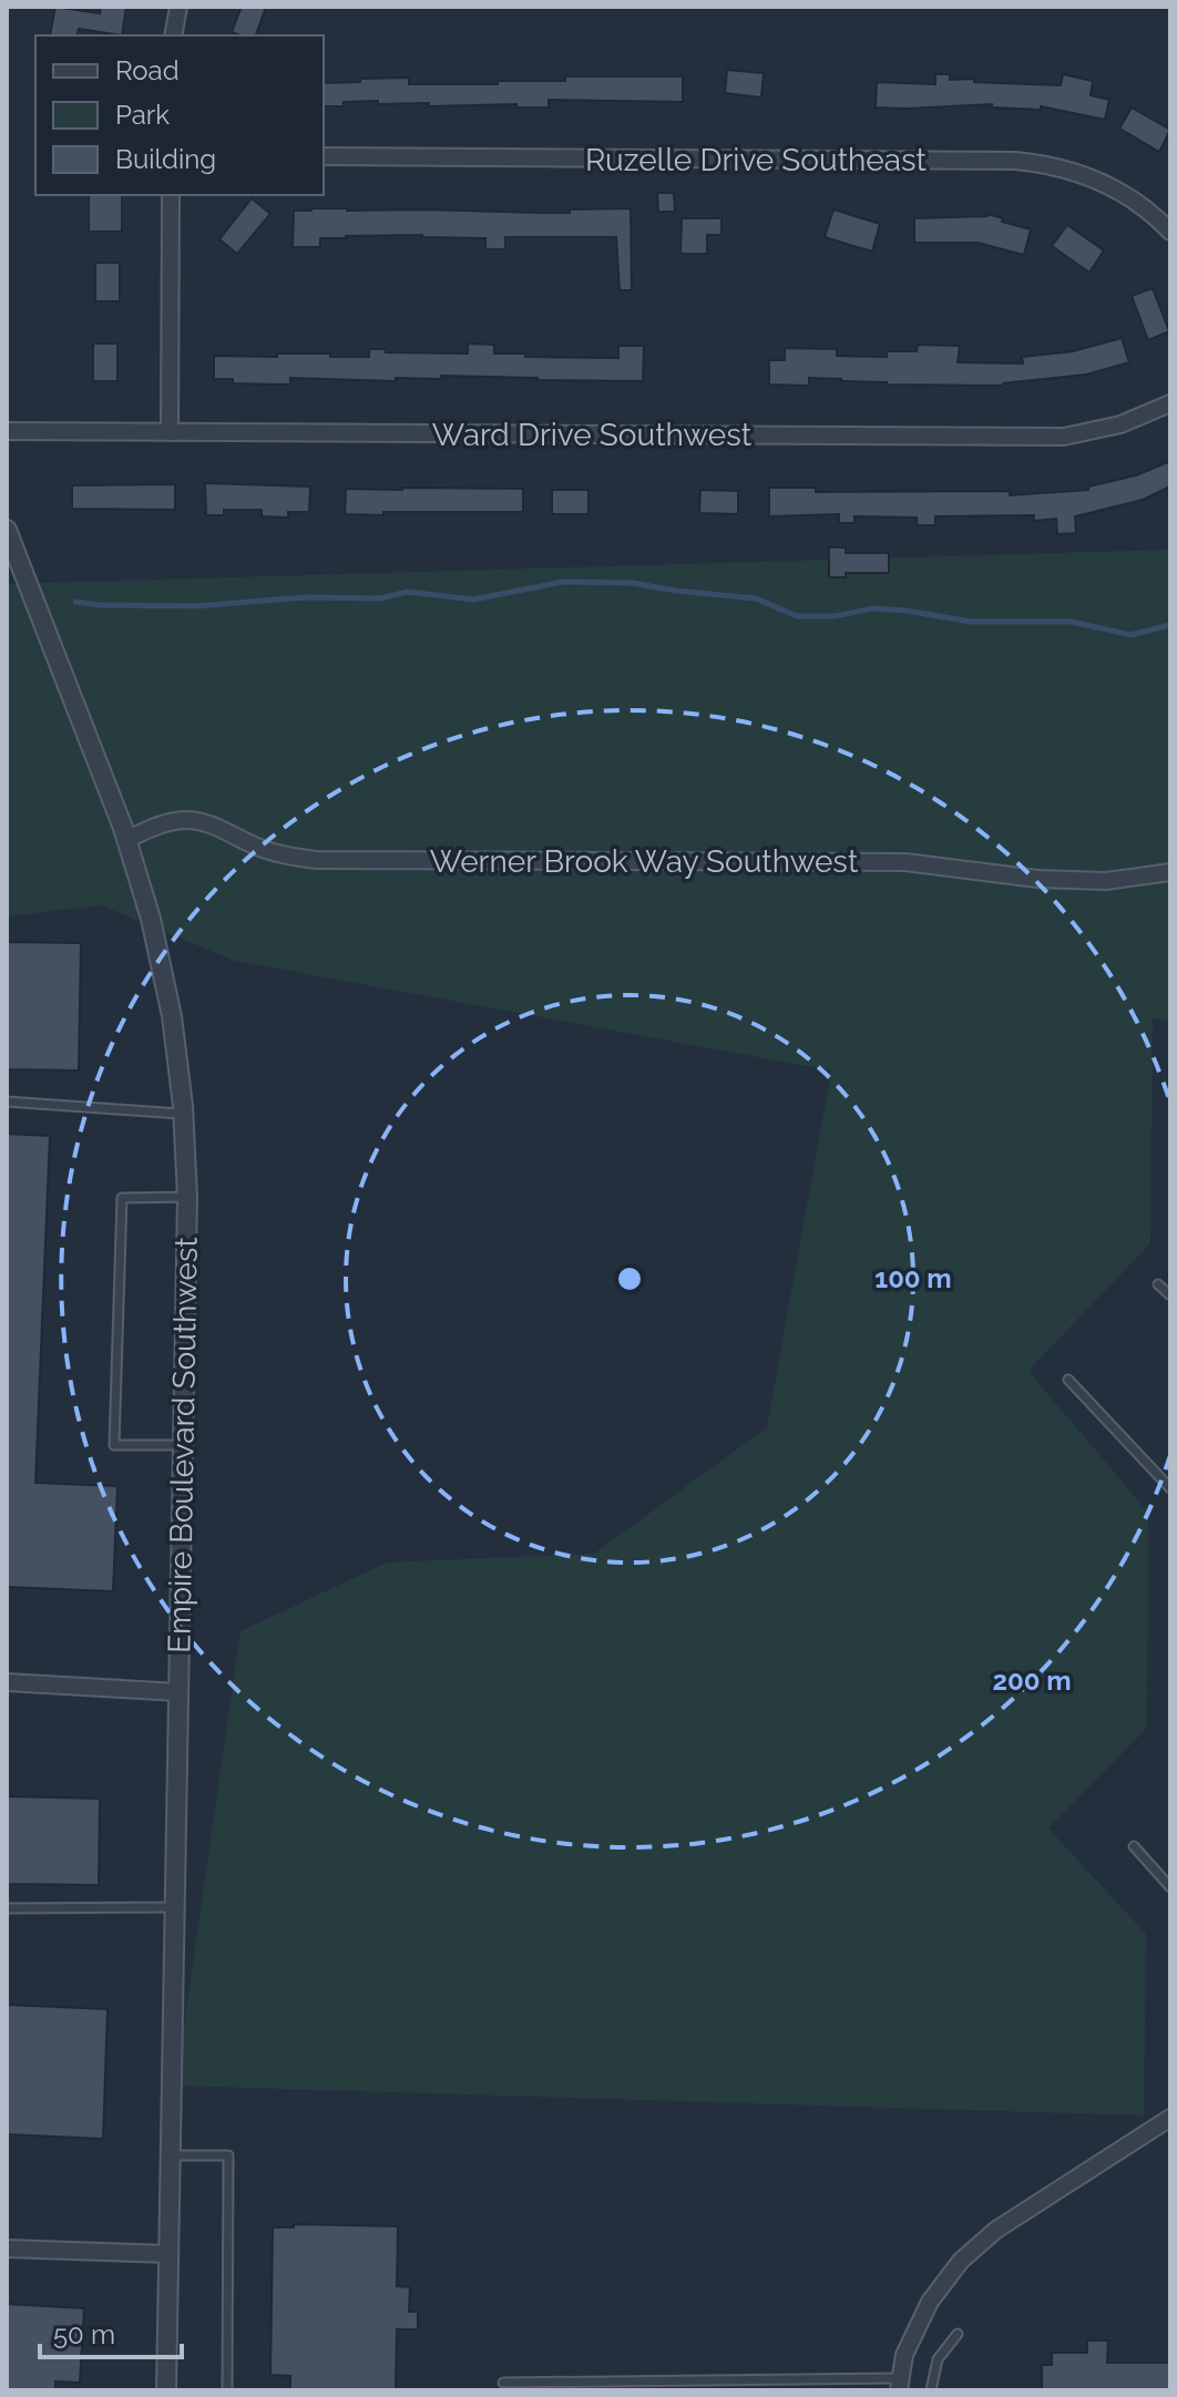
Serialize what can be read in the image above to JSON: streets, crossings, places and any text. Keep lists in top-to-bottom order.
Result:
{
  "streets": {
    "street": [
      "Ruzelle Drive Southeast",
      "Ward Drive Southwest",
      "Werner Brook Way Southwest",
      "Empire Boulevard Southwest"
    ]
  },
  "crossings": [
    ["Werner Brook Way Southwest", "Empire Boulevard Southwest"]
  ],
  "legend": ["Road", "Park", "Building"],
  "scale_bar": "50 m",
  "rings": ["100 m", "200 m"]
}
